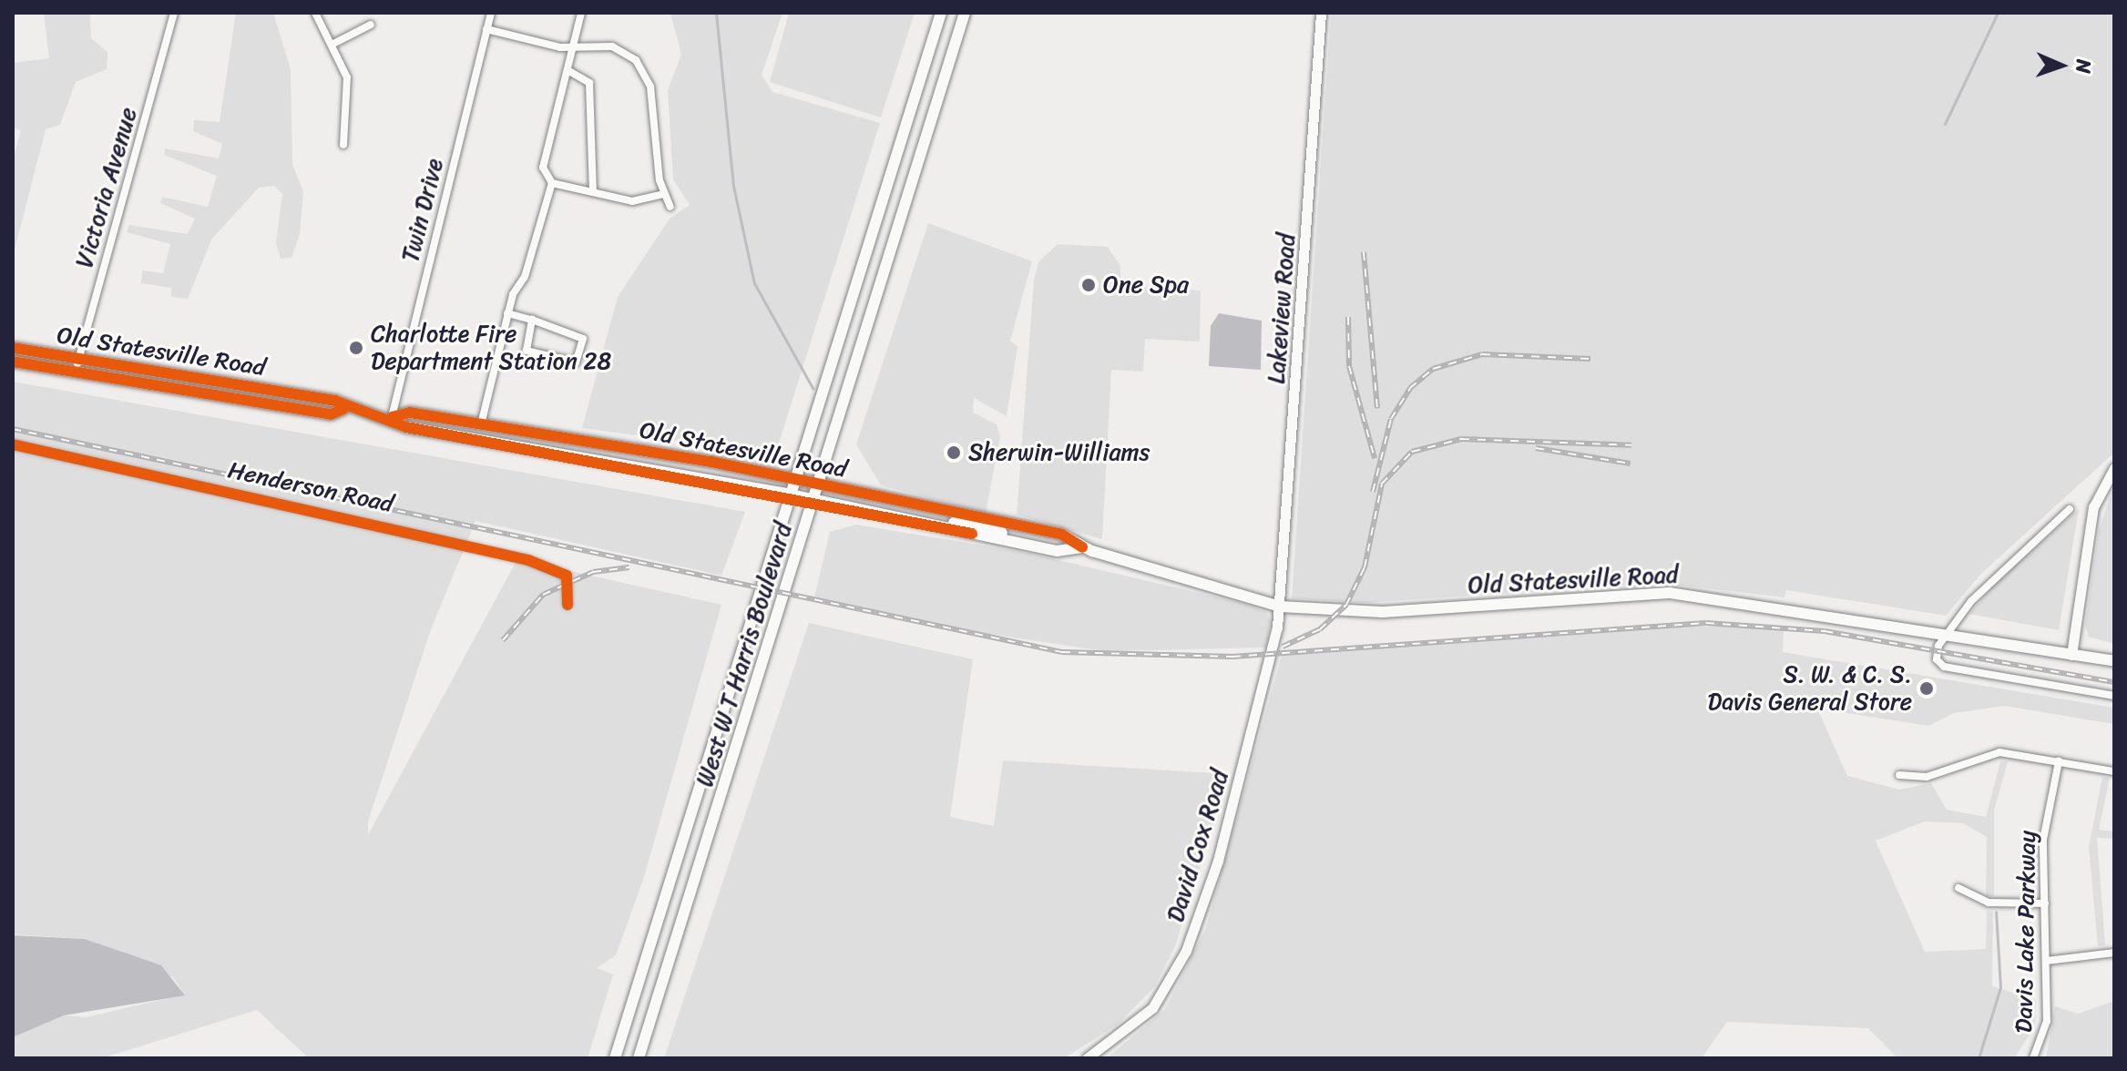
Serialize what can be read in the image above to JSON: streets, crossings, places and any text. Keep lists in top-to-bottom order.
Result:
{
  "streets": {
    "main road": [
      "Lakeview Road",
      "Old Statesville Road",
      "West W T Harris Boulevard",
      "David Cox Road"
    ],
    "street": [
      "Victoria Avenue",
      "Twin Drive",
      "Henderson Road",
      "Davis Lake Parkway"
    ]
  },
  "crossings": [
    ["Victoria Avenue", "Old Statesville Road"],
    ["Twin Drive", "Old Statesville Road"],
    ["Lakeview Road", "Old Statesville Road"],
    ["Lakeview Road", "David Cox Road"],
    ["Old Statesville Road", "West W T Harris Boulevard"],
    ["Old Statesville Road", "David Cox Road"]
  ],
  "places": [
    "One Spa",
    "Charlotte Fire Department Station 28",
    "Sherwin-Williams",
    "S. W. & C. S. Davis General Store"
  ],
  "north": "right"
}
